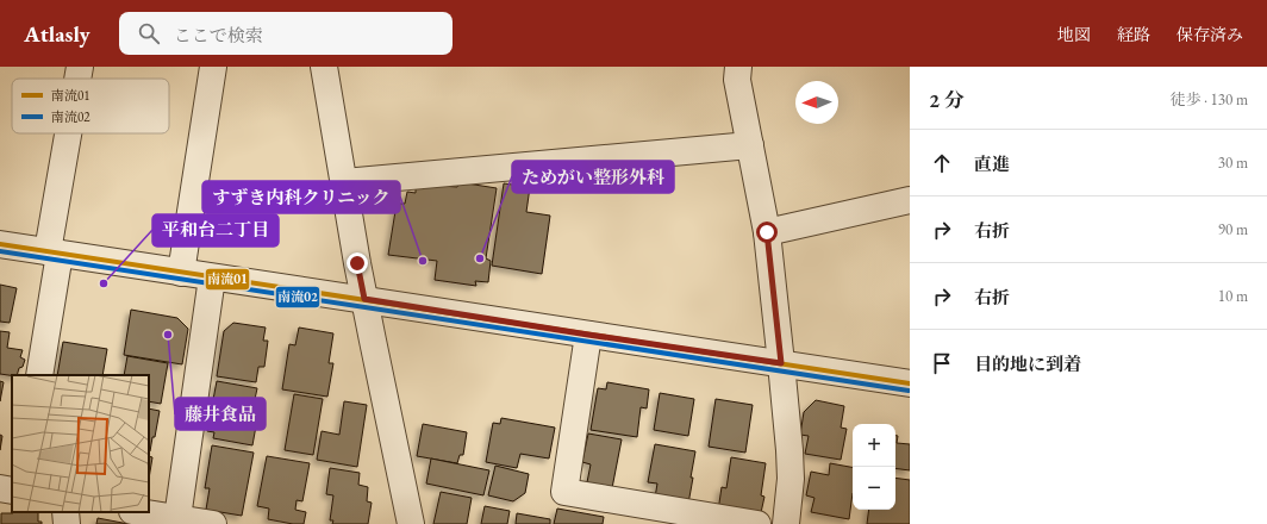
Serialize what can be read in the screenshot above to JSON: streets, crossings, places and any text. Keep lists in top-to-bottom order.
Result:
{
  "places": [
    "ためがい整形外科",
    "すずき内科クリニック",
    "平和台二丁目",
    "藤井食品"
  ],
  "lines": ["transit line 南流01", "transit line 南流02"],
  "legend": ["南流01", "南流02"],
  "north": "left",
  "page": {
    "header": "Atlasly",
    "search": "ここで検索",
    "nav": ["地図", "経路", "保存済み"],
    "heading": ["2 分", "徒歩 · 130 m"],
    "list": [
      ["直進", "30 m"],
      ["右折", "90 m"],
      ["右折", "10 m"],
      "目的地に到着"
    ],
    "map_buttons": ["+", "−"]
  }
}
